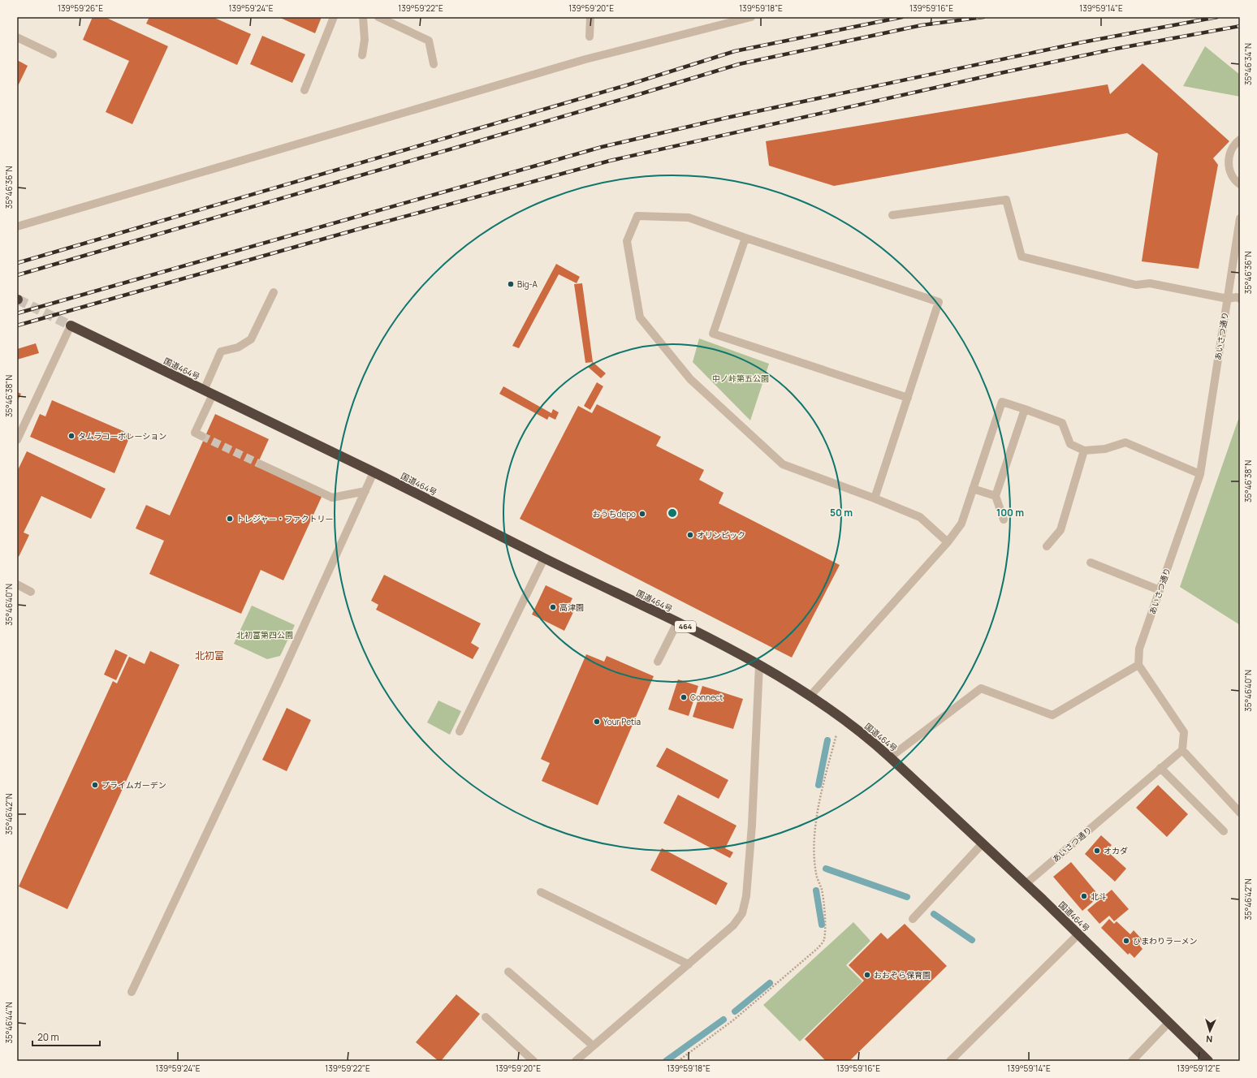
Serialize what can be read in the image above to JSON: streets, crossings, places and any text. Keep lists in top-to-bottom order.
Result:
{
  "streets": {
    "highway": ["国道464号", "464"],
    "street": ["あいさつ通り"]
  },
  "crossings": [
    ["あいさつ通り", "国道464号"]
  ],
  "districts": ["北初富"],
  "parks": ["中ノ峠第五公園", "北初富第四公園"],
  "places": [
    "Big-A",
    "タムラコーポレーション",
    "おうちdepo",
    "トレジャー・ファクトリー",
    "オリンピック",
    "高津園",
    "Connect",
    "Your Petia",
    "プライムガーデン",
    "オカダ",
    "北斗",
    "ひまわりラーメン",
    "おおぞら保育園"
  ],
  "scale_bar": "20 m",
  "north": "bottom",
  "coordinates": [
    "139°59'26\"E",
    "139°59'24\"E",
    "139°59'22\"E",
    "139°59'20\"E",
    "139°59'18\"E",
    "139°59'16\"E",
    "139°59'14\"E",
    "35°46'34\"N",
    "35°46'36\"N",
    "35°46'38\"N",
    "35°46'40\"N",
    "35°46'42\"N",
    "35°46'44\"N",
    "139°59'12\"E"
  ],
  "rings": ["50 m", "100 m"]
}
